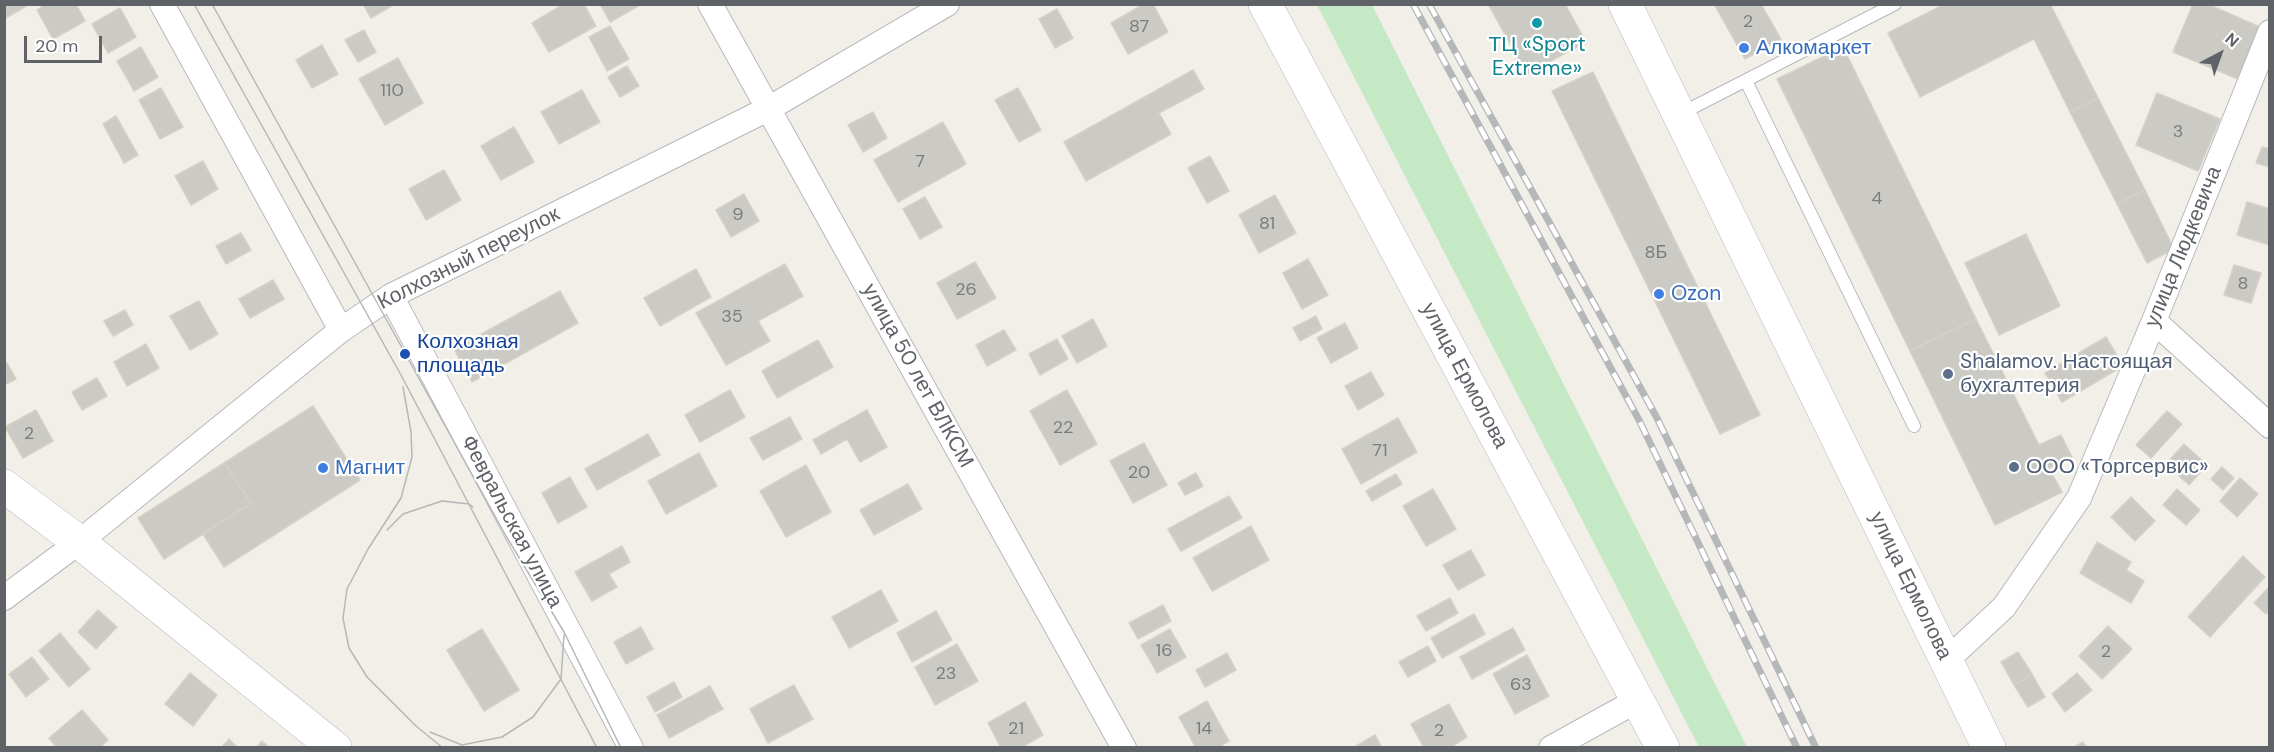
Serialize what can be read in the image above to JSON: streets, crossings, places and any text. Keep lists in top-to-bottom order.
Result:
{
  "streets": {
    "street": [
      "улица Людкевича",
      "Колхозный переулок",
      "улица 50 лет ВЛКСМ",
      "улица Ермолова",
      "Февральская улица"
    ]
  },
  "crossings": [
    ["улица Людкевича", "улица Ермолова"],
    ["Колхозный переулок", "улица 50 лет ВЛКСМ"],
    ["Колхозный переулок", "Февральская улица"]
  ],
  "places": [
    "ТЦ «Sport Extreme»",
    "Алкомаркет",
    "Ozon",
    "Колхозная площадь",
    "Shalamov. Настоящая бухгалтерия",
    "ООО «Торгсервис»",
    "Магнит"
  ],
  "house_numbers": [
    "2",
    "87",
    "110",
    "3",
    "7",
    "4",
    "9",
    "81",
    "8Б",
    "8",
    "26",
    "35",
    "22",
    "2",
    "71",
    "20",
    "16",
    "2",
    "23",
    "63",
    "21",
    "14",
    "2"
  ],
  "scale_bar": "20 m",
  "north": "top right"
}
